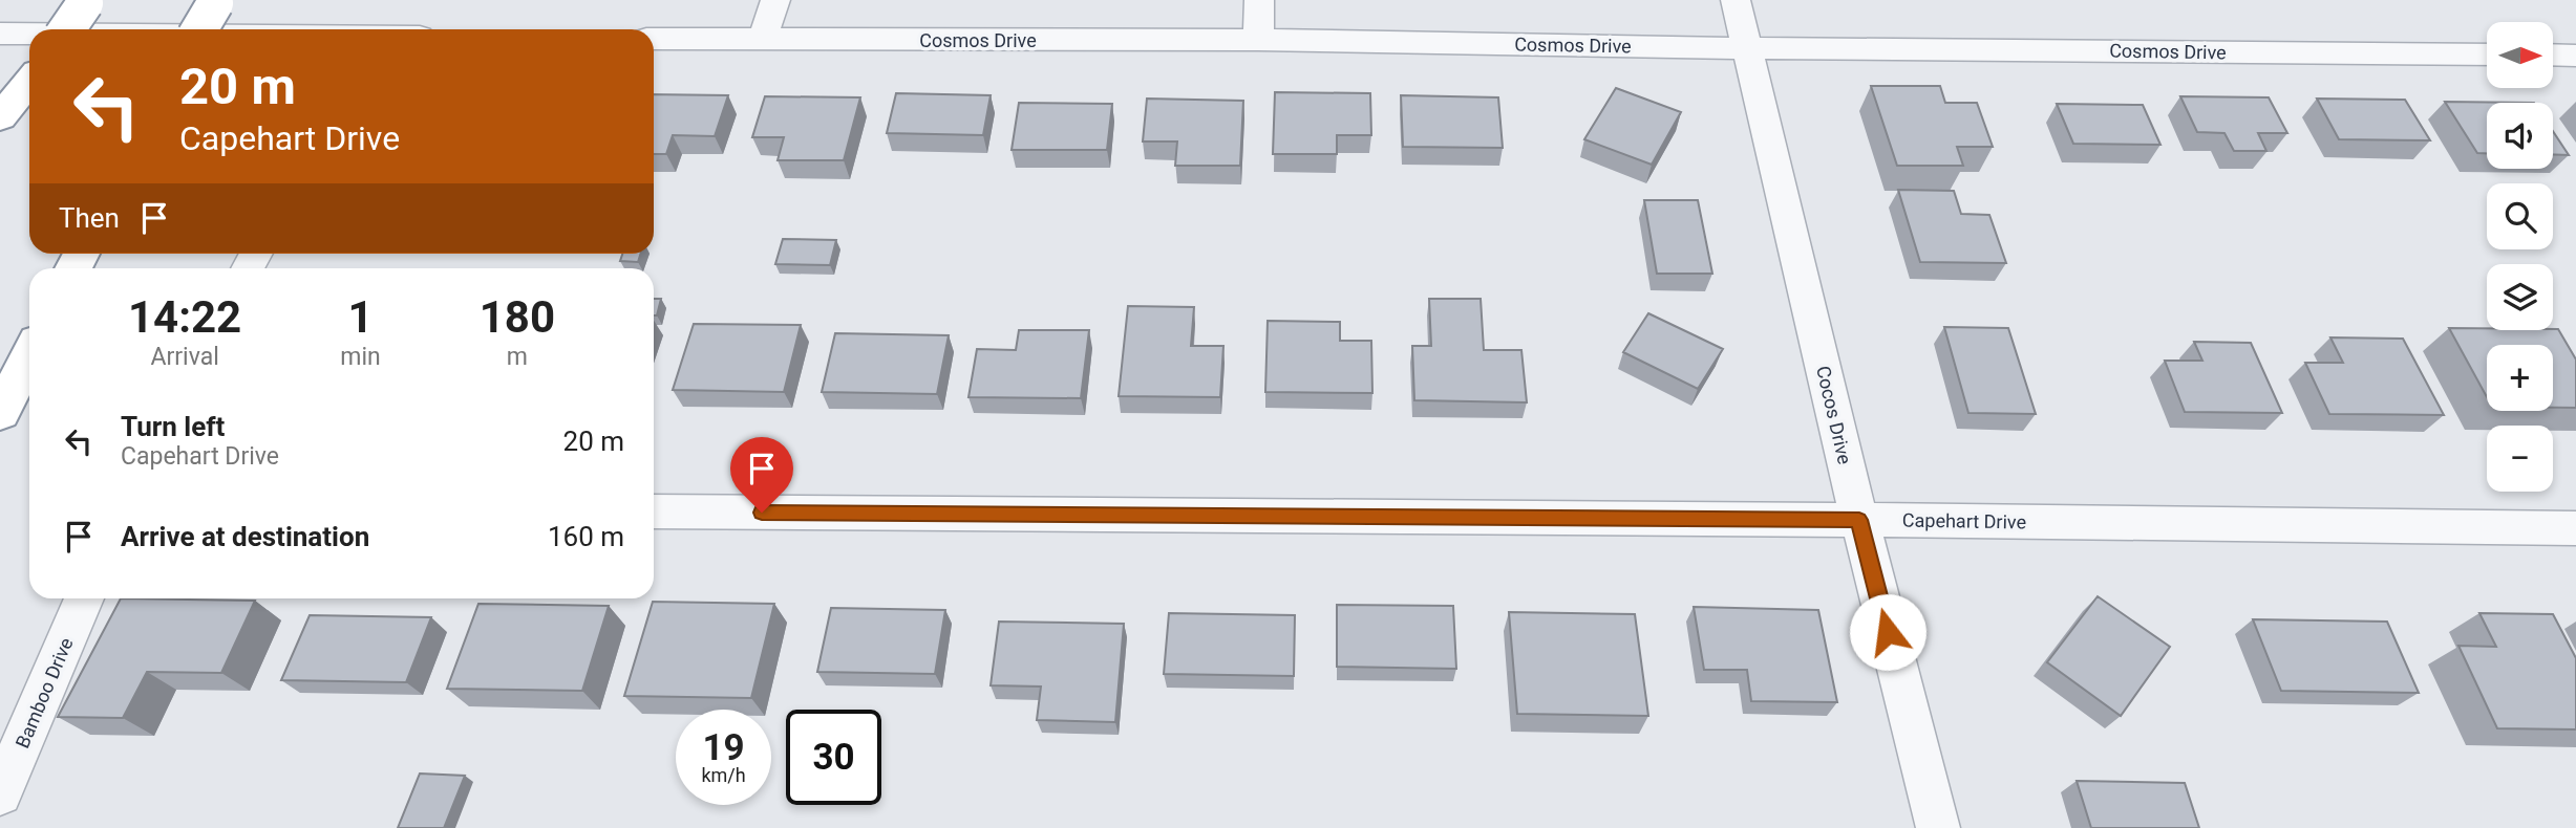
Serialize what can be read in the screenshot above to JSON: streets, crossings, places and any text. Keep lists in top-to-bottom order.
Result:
{
  "streets": {
    "street": [
      "Cosmos Drive",
      "Cocos Drive",
      "Capehart Drive",
      "Bamboo Drive"
    ]
  },
  "crossings": [
    ["Cosmos Drive", "Cocos Drive"],
    ["Cocos Drive", "Capehart Drive"]
  ],
  "north": "right",
  "page": {
    "map_buttons": ["+", "−"],
    "turn": ["20 m", "Capehart Drive"],
    "then": "Then",
    "eta": [
      "14:22",
      "Arrival",
      "1",
      "min",
      "180",
      "m"
    ],
    "list": [
      {
        "name": "Turn left",
        "note": "Capehart Drive",
        "value": "20 m"
      },
      {
        "name": "Arrive at destination",
        "value": "160 m"
      }
    ],
    "speed": "19 km/h",
    "limit": "30"
  }
}
